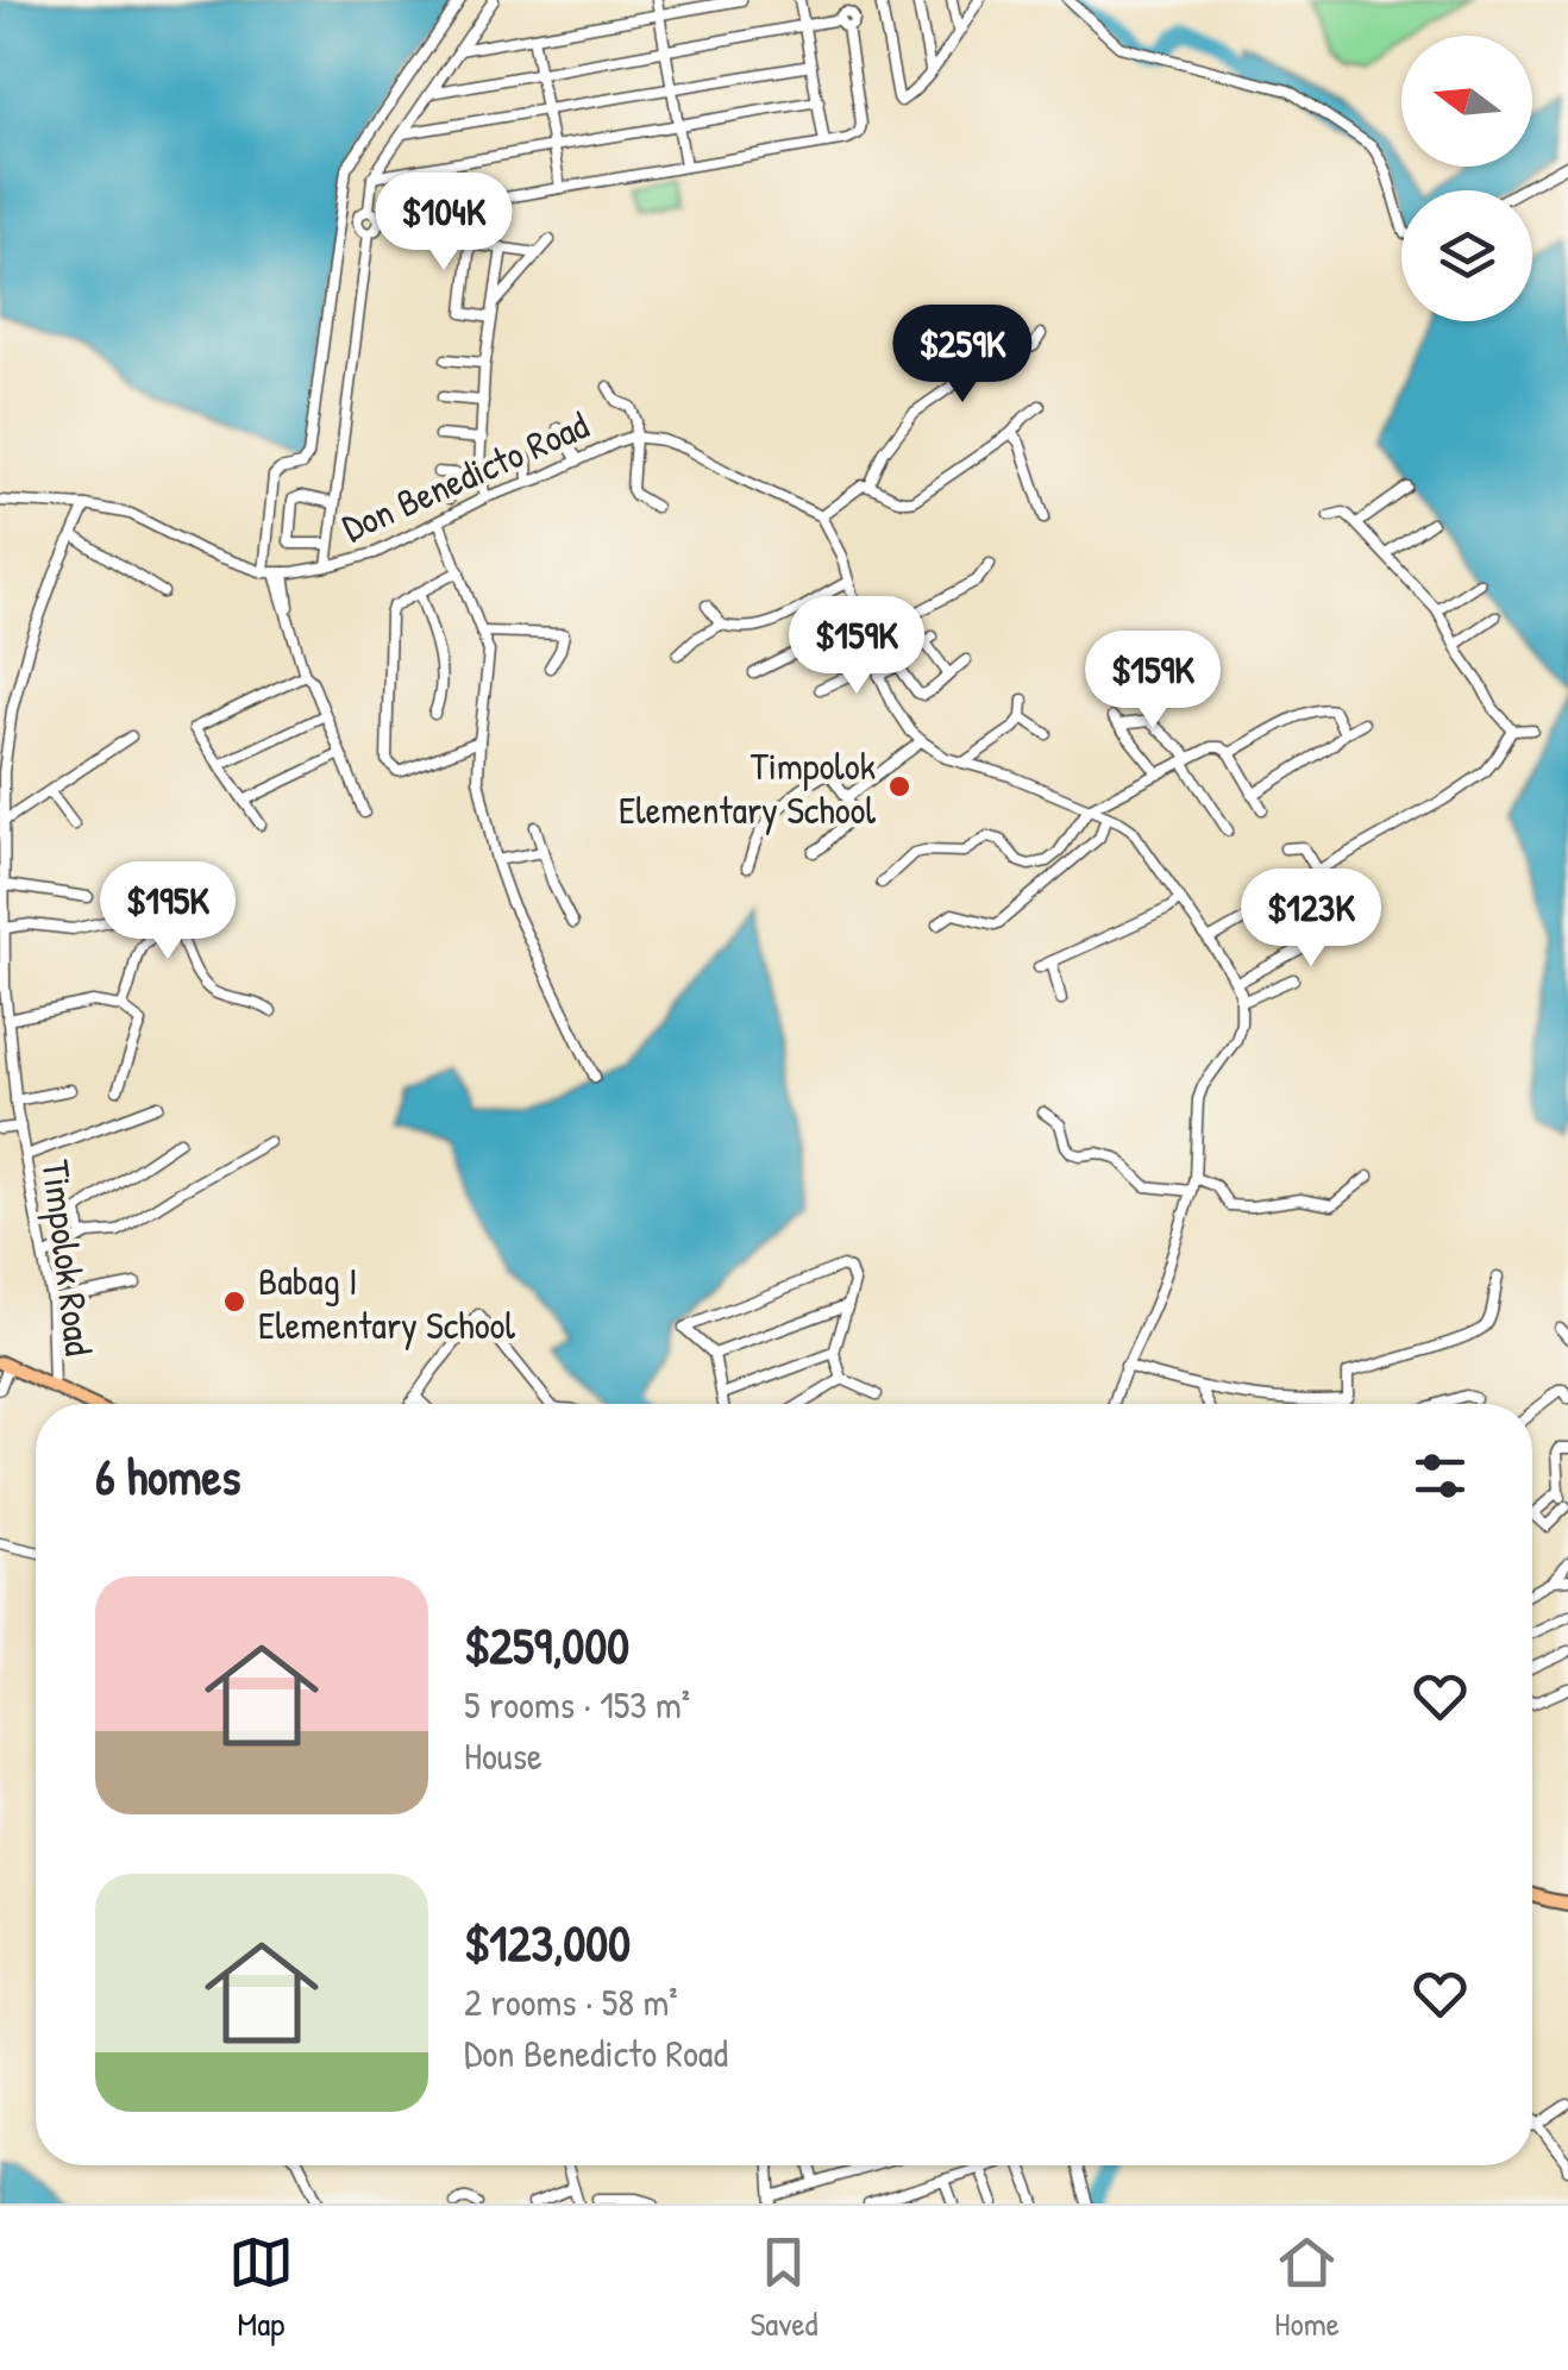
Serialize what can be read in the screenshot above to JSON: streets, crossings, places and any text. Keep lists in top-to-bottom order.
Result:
{
  "streets": {
    "street": ["Don Benedicto Road", "Timpolok Road"]
  },
  "crossings": [
    ["Don Benedicto Road", "Timpolok Road"]
  ],
  "places": ["Timpolok Elementary School", "Babag I Elementary School"],
  "north": "left",
  "page": {
    "price": [
      "$104K",
      "$259K",
      "$159K",
      "$159K",
      "$195K",
      "$123K"
    ],
    "heading": "6 homes",
    "list": [
      {
        "name": "$259,000",
        "note": "5 rooms · 153 m² · House"
      },
      {
        "name": "$123,000",
        "note": "2 rooms · 58 m² · Don Benedicto Road"
      }
    ],
    "tabs": ["Map", "Saved", "Home"]
  }
}
